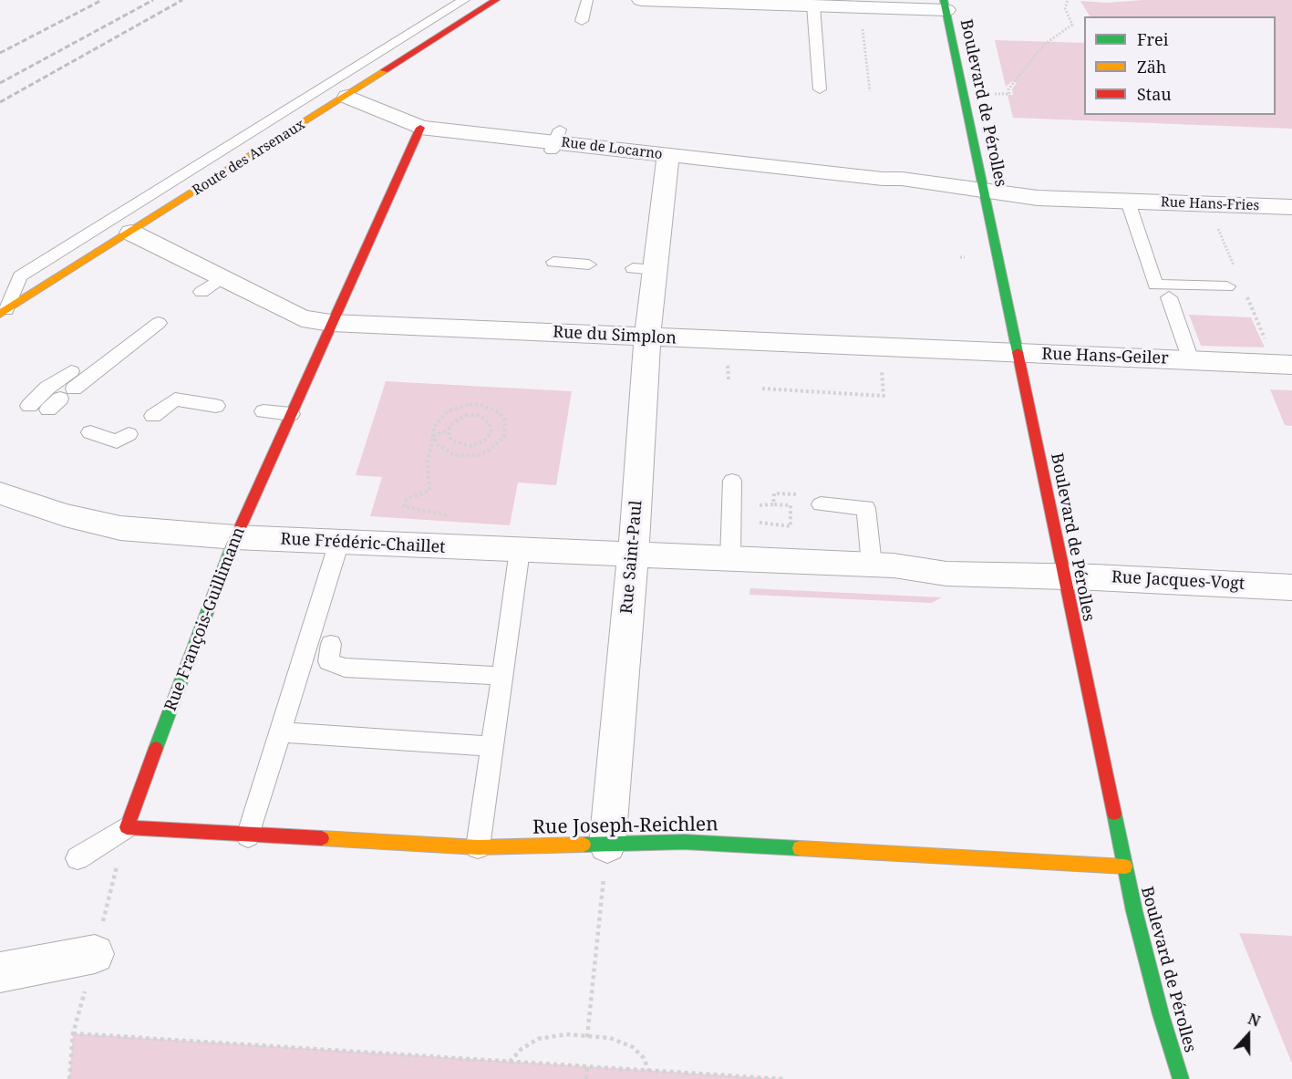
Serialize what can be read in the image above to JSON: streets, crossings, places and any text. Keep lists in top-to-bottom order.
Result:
{
  "streets": {
    "main road": [
      "Boulevard de Pérolles",
      "Route des Arsenaux",
      "Rue François-Guillimann",
      "Rue Joseph-Reichlen"
    ],
    "street": [
      "Rue de Locarno",
      "Rue Hans-Fries",
      "Rue du Simplon",
      "Rue Hans-Geiler",
      "Rue Frédéric-Chaillet",
      "Rue Saint-Paul",
      "Rue Jacques-Vogt"
    ]
  },
  "crossings": [
    ["Boulevard de Pérolles", "Rue de Locarno"],
    ["Boulevard de Pérolles", "Rue Hans-Fries"],
    ["Boulevard de Pérolles", "Rue du Simplon"],
    ["Boulevard de Pérolles", "Rue Hans-Geiler"],
    ["Boulevard de Pérolles", "Rue Frédéric-Chaillet"],
    ["Boulevard de Pérolles", "Rue Jacques-Vogt"],
    ["Boulevard de Pérolles", "Rue Joseph-Reichlen"],
    ["Rue de Locarno", "Route des Arsenaux"],
    ["Rue de Locarno", "Rue Hans-Fries"],
    ["Rue de Locarno", "Rue Saint-Paul"],
    ["Rue de Locarno", "Rue François-Guillimann"],
    ["Route des Arsenaux", "Rue du Simplon"],
    ["Rue du Simplon", "Rue Hans-Geiler"],
    ["Rue du Simplon", "Rue Saint-Paul"],
    ["Rue du Simplon", "Rue François-Guillimann"],
    ["Rue Frédéric-Chaillet", "Rue Saint-Paul"],
    ["Rue Frédéric-Chaillet", "Rue Jacques-Vogt"],
    ["Rue Frédéric-Chaillet", "Rue François-Guillimann"],
    ["Rue Saint-Paul", "Rue Joseph-Reichlen"],
    ["Rue François-Guillimann", "Rue Joseph-Reichlen"]
  ],
  "legend": ["Frei", "Zäh", "Stau"],
  "north": "top"
}
